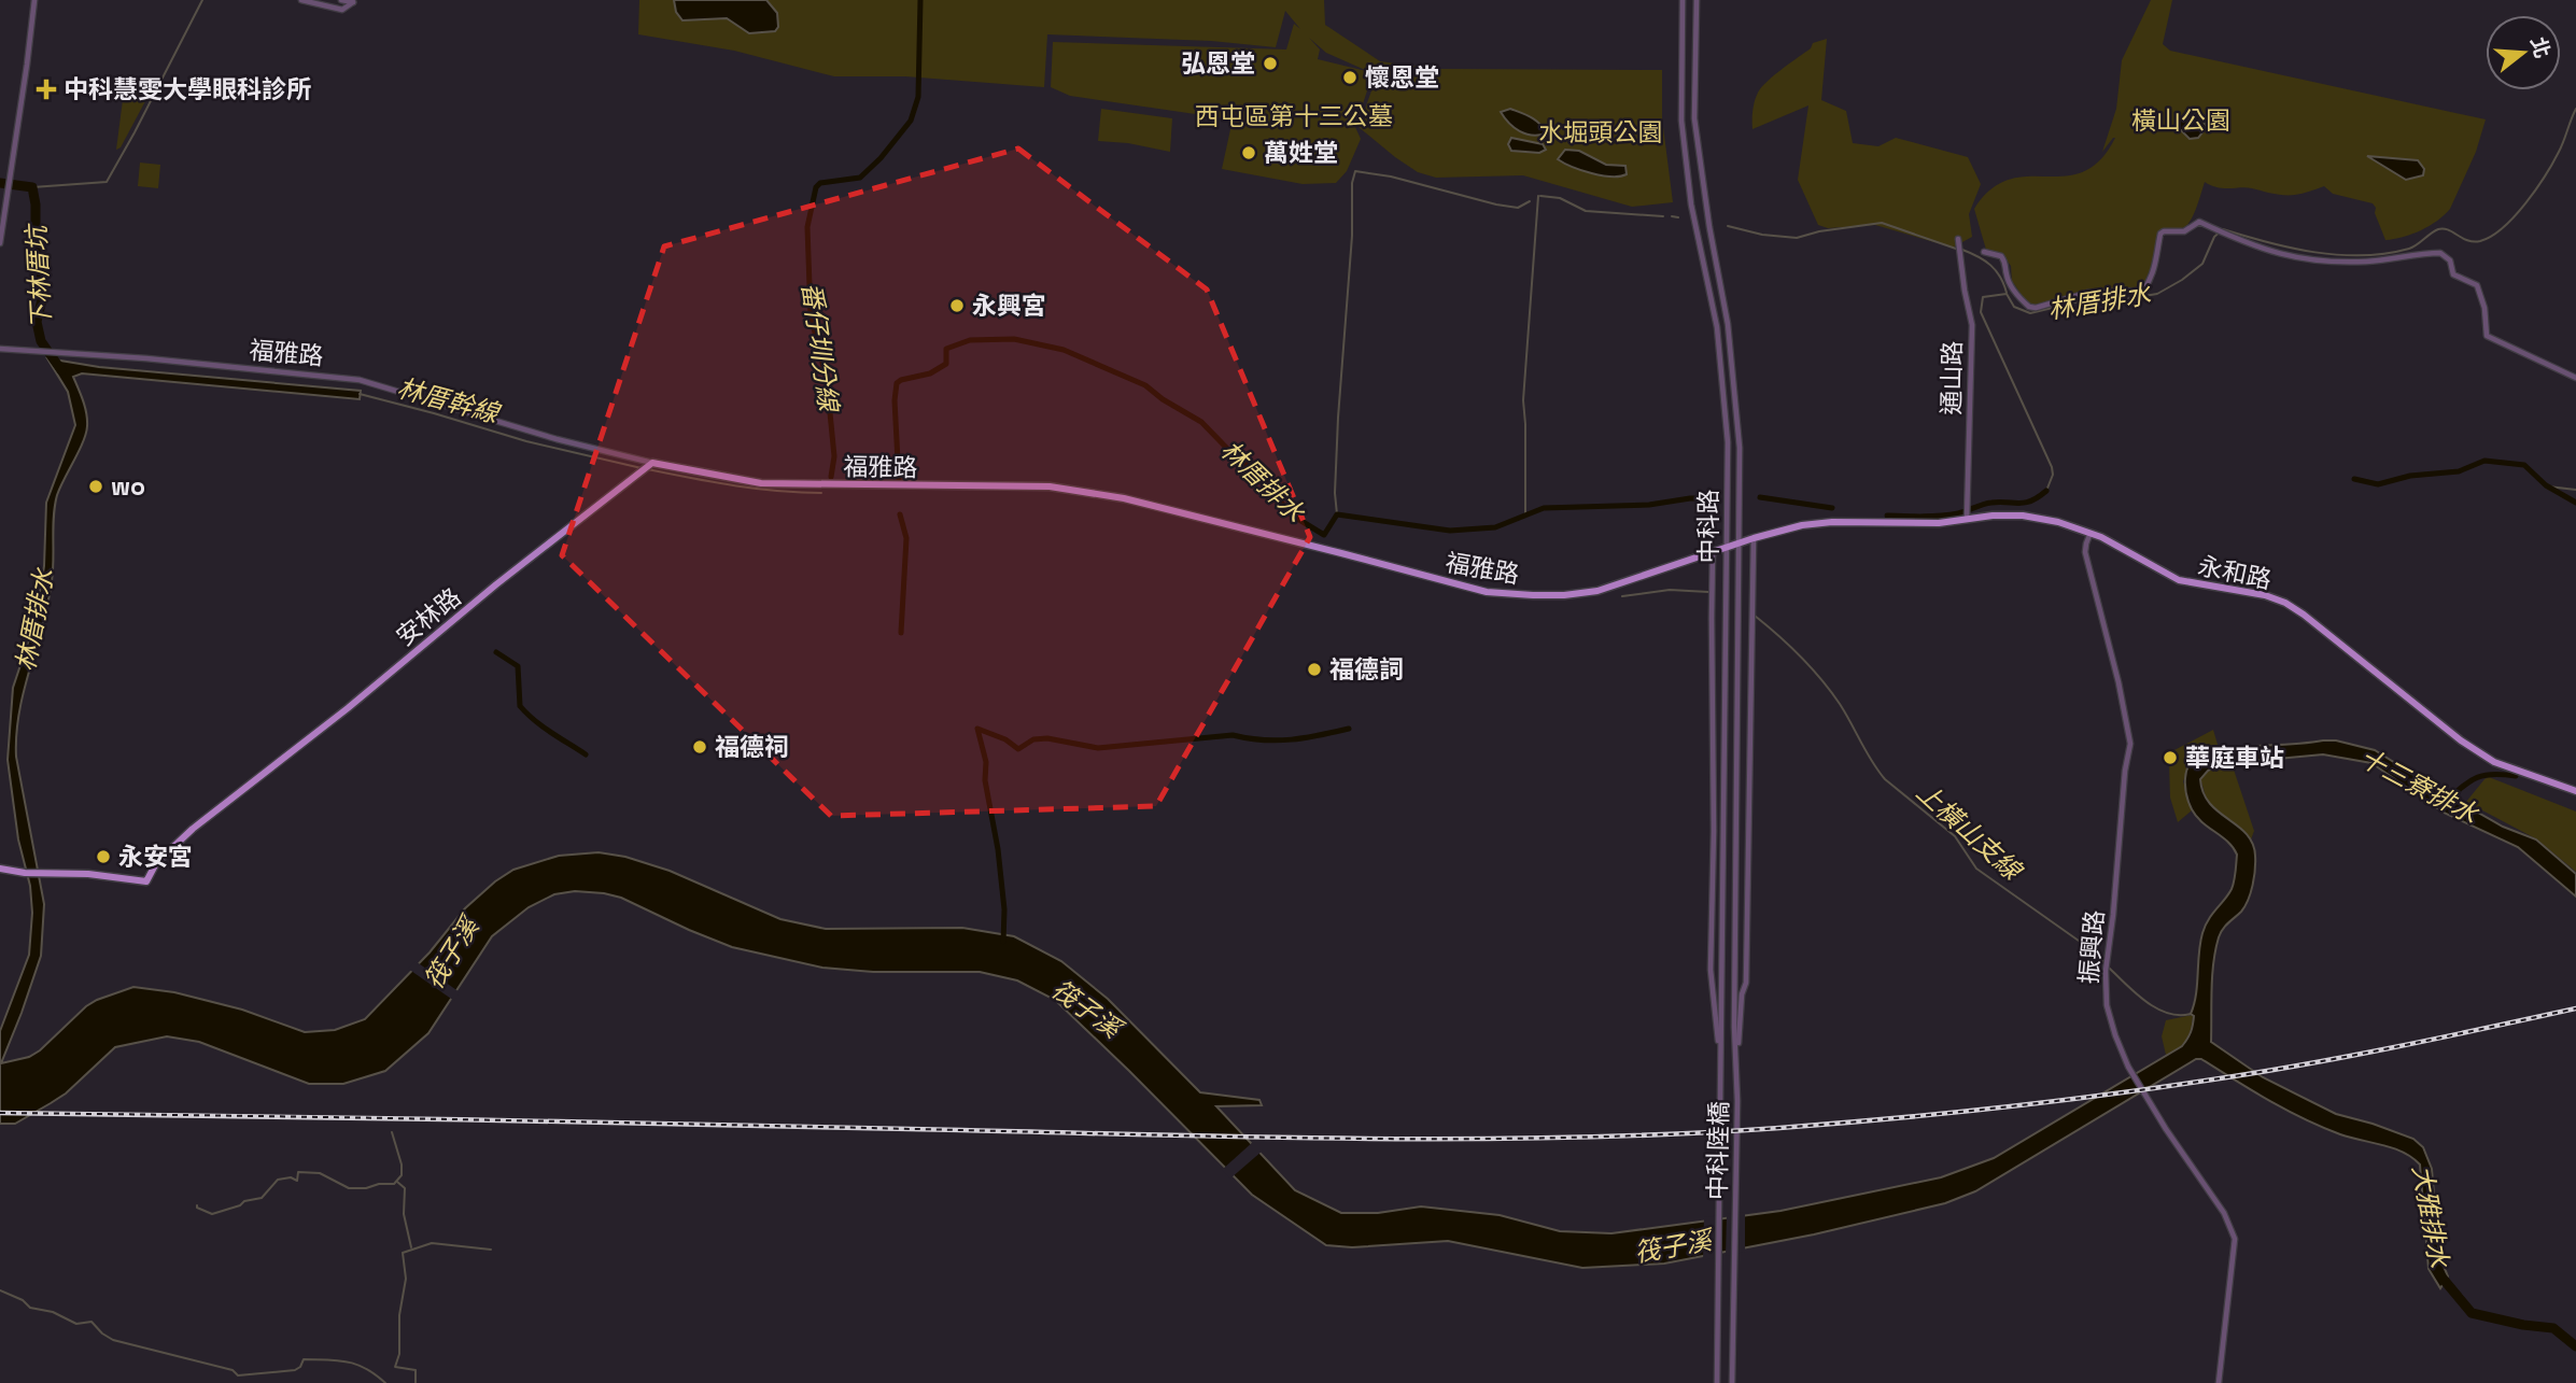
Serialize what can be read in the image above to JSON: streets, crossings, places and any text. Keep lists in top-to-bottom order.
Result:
{
  "streets": {
    "main road": ["福雅路", "永和路", "安林路"],
    "street": [
      "通山路",
      "中科路",
      "振興路",
      "中科陸橋"
    ]
  },
  "crossings": [
    ["福雅路", "中科路"],
    ["福雅路", "永和路"],
    ["福雅路", "安林路"],
    ["通山路", "永和路"],
    ["中科路", "永和路"],
    ["中科路", "中科陸橋"],
    ["永和路", "振興路"]
  ],
  "water": [
    "下林厝坑",
    "林厝排水",
    "番仔圳分線",
    "林厝幹線",
    "十三寮排水",
    "上橫山支線",
    "筏子溪",
    "大雅排水"
  ],
  "parks": ["西屯區第十三公墓", "橫山公園", "水堀頭公園"],
  "places": {
    "other": [
      "弘恩堂",
      "懷恩堂",
      "萬姓堂",
      "永興宮",
      "wo",
      "福德詞",
      "福德祠",
      "華庭車站",
      "永安宮"
    ],
    "health": ["中科慧雯大學眼科診所"]
  },
  "north": "right"
}
